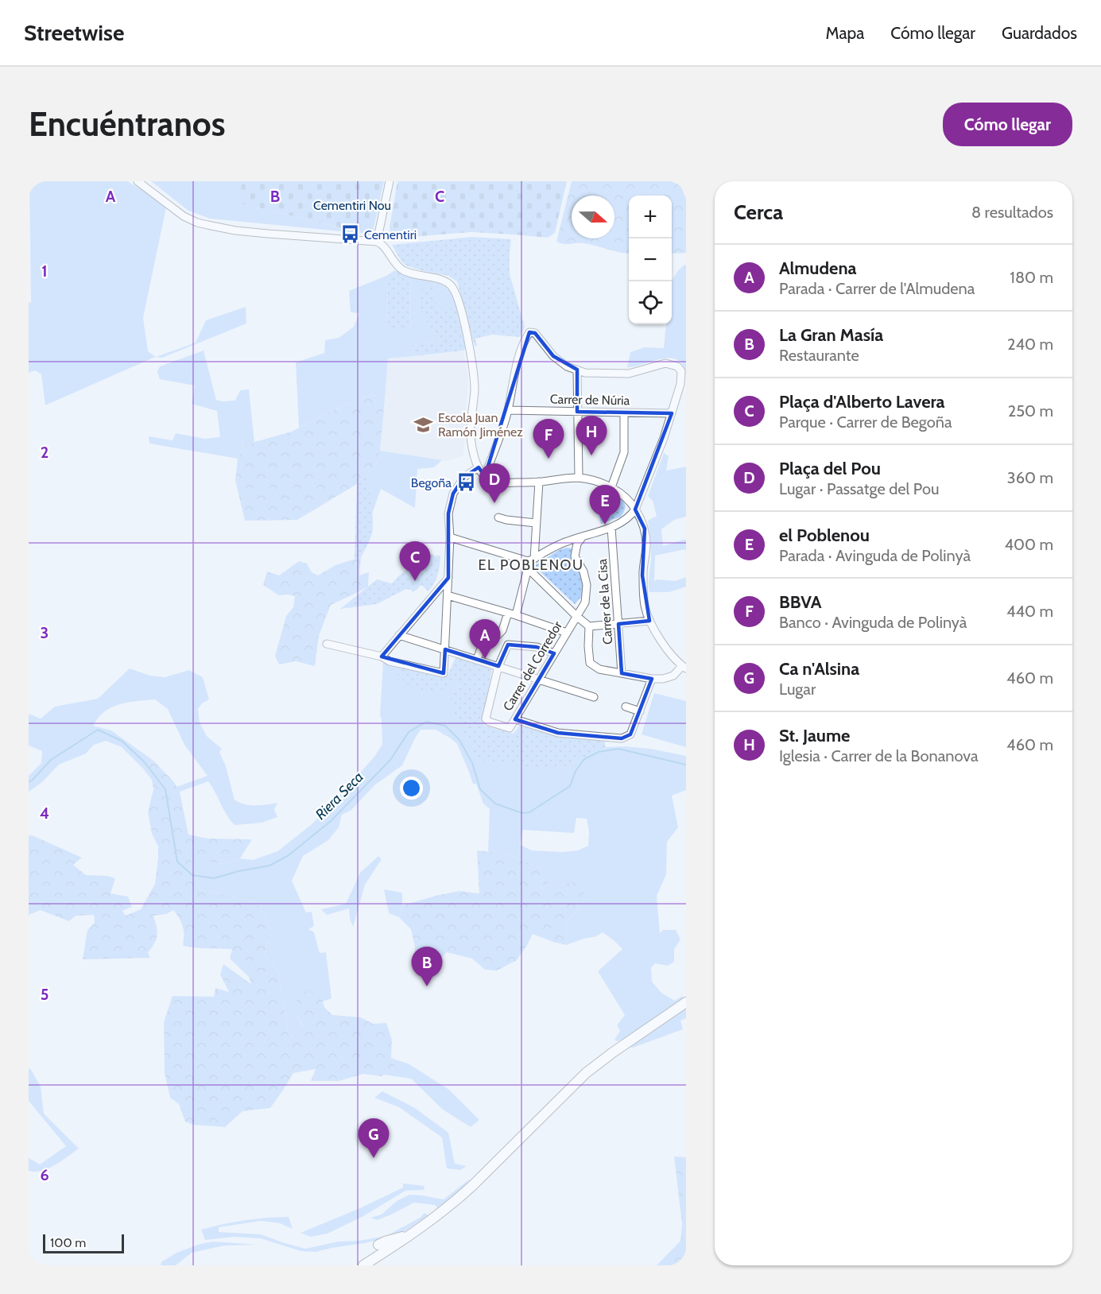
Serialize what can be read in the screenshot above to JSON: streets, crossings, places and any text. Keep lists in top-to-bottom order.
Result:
{
  "streets": {
    "street": ["Carrer de Núria", "Carrer de la Cisa", "Carrer del Corredor"]
  },
  "districts": ["EL POBLENOU"],
  "water": ["Riera Seca"],
  "parks": ["Cementiri Nou"],
  "places": {
    "bus stop": ["Cementiri", "Begoña"],
    "school or university": ["Escola Juan Ramón Jiménez"]
  },
  "scale_bar": "100 m",
  "north": "right",
  "page": {
    "header": "Streetwise",
    "nav": ["Mapa", "Cómo llegar", "Guardados"],
    "buttons": "Cómo llegar",
    "title": "Encuéntranos",
    "heading": ["Cerca", "8 resultados"],
    "map_buttons": ["+", "−"],
    "list": [
      {
        "mark": "A",
        "name": "Almudena",
        "note": "Parada · Carrer de l'Almudena",
        "value": "180 m"
      },
      {
        "mark": "B",
        "name": "La Gran Masía",
        "note": "Restaurante",
        "value": "240 m"
      },
      {
        "mark": "C",
        "name": "Plaça d'Alberto Lavera",
        "note": "Parque · Carrer de Begoña",
        "value": "250 m"
      },
      {
        "mark": "D",
        "name": "Plaça del Pou",
        "note": "Lugar · Passatge del Pou",
        "value": "360 m"
      },
      {
        "mark": "E",
        "name": "el Poblenou",
        "note": "Parada · Avinguda de Polinyà",
        "value": "400 m"
      },
      {
        "mark": "F",
        "name": "BBVA",
        "note": "Banco · Avinguda de Polinyà",
        "value": "440 m"
      },
      {
        "mark": "G",
        "name": "Ca n'Alsina",
        "note": "Lugar",
        "value": "460 m"
      },
      {
        "mark": "H",
        "name": "St. Jaume",
        "note": "Iglesia · Carrer de la Bonanova",
        "value": "460 m"
      }
    ],
    "pins": [
      "H",
      "F",
      "D",
      "E",
      "C",
      "A",
      "B",
      "G"
    ],
    "scale": "100 m"
  },
  "grid": {
    "columns": ["A", "B", "C"],
    "rows": [
      "1",
      "2",
      "3",
      "4",
      "5",
      "6"
    ]
  }
}
